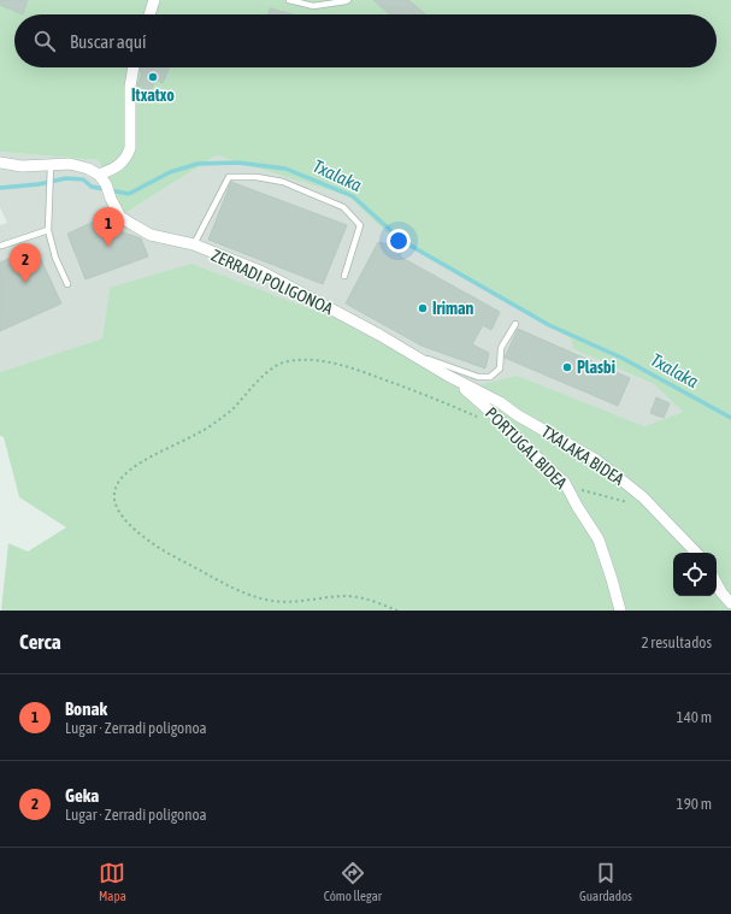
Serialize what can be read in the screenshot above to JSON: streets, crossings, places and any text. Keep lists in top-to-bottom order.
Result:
{
  "streets": {
    "street": ["ZERRADI POLIGONOA", "PORTUGAL BIDEA", "TXALAKA BIDEA"]
  },
  "crossings": [
    ["ZERRADI POLIGONOA", "PORTUGAL BIDEA"],
    ["ZERRADI POLIGONOA", "TXALAKA BIDEA"],
    ["PORTUGAL BIDEA", "TXALAKA BIDEA"]
  ],
  "water": ["Txalaka"],
  "places": ["Itxatxo", "Iriman", "Plasbi"],
  "page": {
    "search": "Buscar aquí",
    "pins": ["1", "2"],
    "heading": ["Cerca", "2 resultados"],
    "list": [
      {
        "mark": "1",
        "name": "Bonak",
        "note": "Lugar · Zerradi poligonoa",
        "value": "140 m"
      },
      {
        "mark": "2",
        "name": "Geka",
        "note": "Lugar · Zerradi poligonoa",
        "value": "190 m"
      }
    ],
    "nav": ["Mapa", "Cómo llegar", "Guardados"]
  }
}
